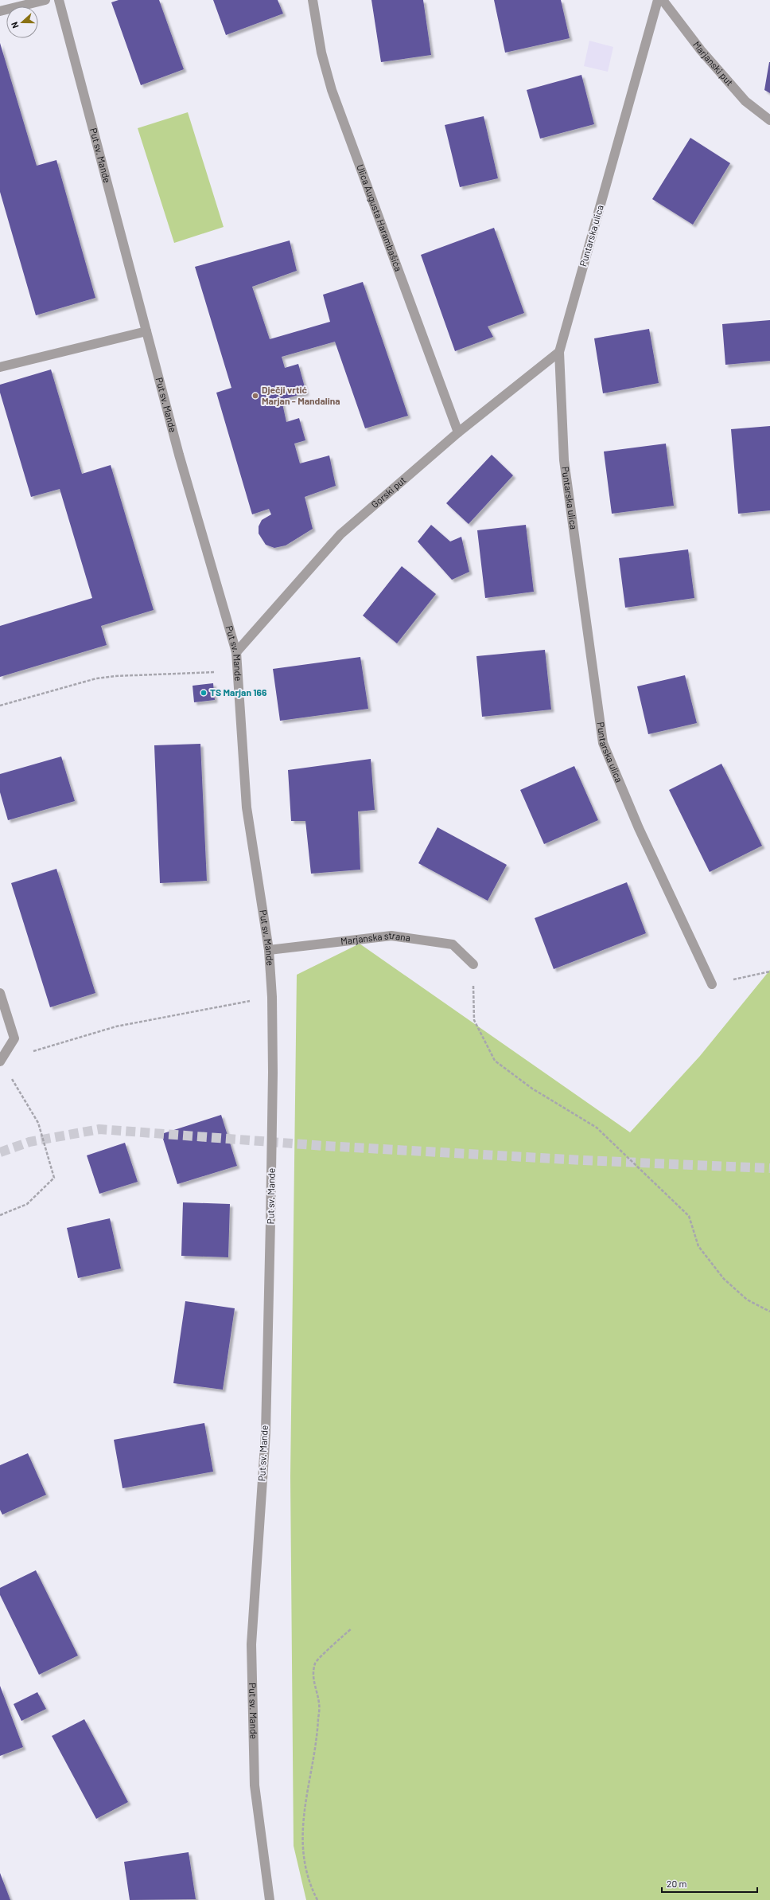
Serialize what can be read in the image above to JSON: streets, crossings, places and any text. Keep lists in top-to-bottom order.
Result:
{
  "streets": {
    "street": [
      "Marjanski put",
      "Put sv. Mande",
      "Ulica Augusta Harambašića",
      "Puntarska ulica",
      "Gorski put",
      "Marjanska strana"
    ]
  },
  "crossings": [
    ["Put sv. Mande", "Gorski put"],
    ["Put sv. Mande", "Marjanska strana"],
    ["Ulica Augusta Harambašića", "Gorski put"],
    ["Puntarska ulica", "Gorski put"]
  ],
  "places": ["Dječji vrtić Marjan - Mandalina", "TS Marjan 166"],
  "scale_bar": "20 m",
  "north": "left"
}
